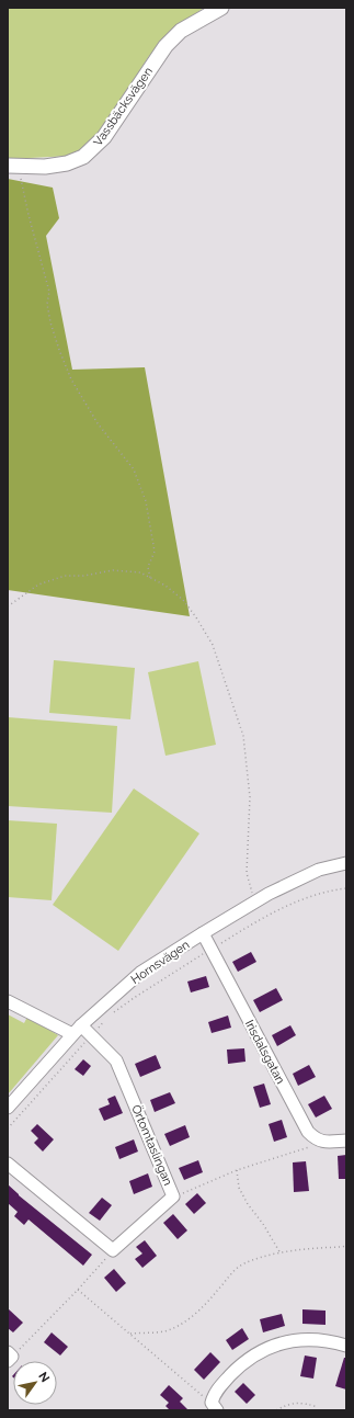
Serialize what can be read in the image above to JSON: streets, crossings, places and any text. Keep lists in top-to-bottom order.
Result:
{
  "streets": {
    "street": [
      "Vassbäcksvägen",
      "Hornsvägen",
      "Irisdalsgatan",
      "Örtomtaslingan"
    ]
  },
  "crossings": [
    ["Hornsvägen", "Irisdalsgatan"],
    ["Hornsvägen", "Örtomtaslingan"]
  ],
  "north": "top right"
}
